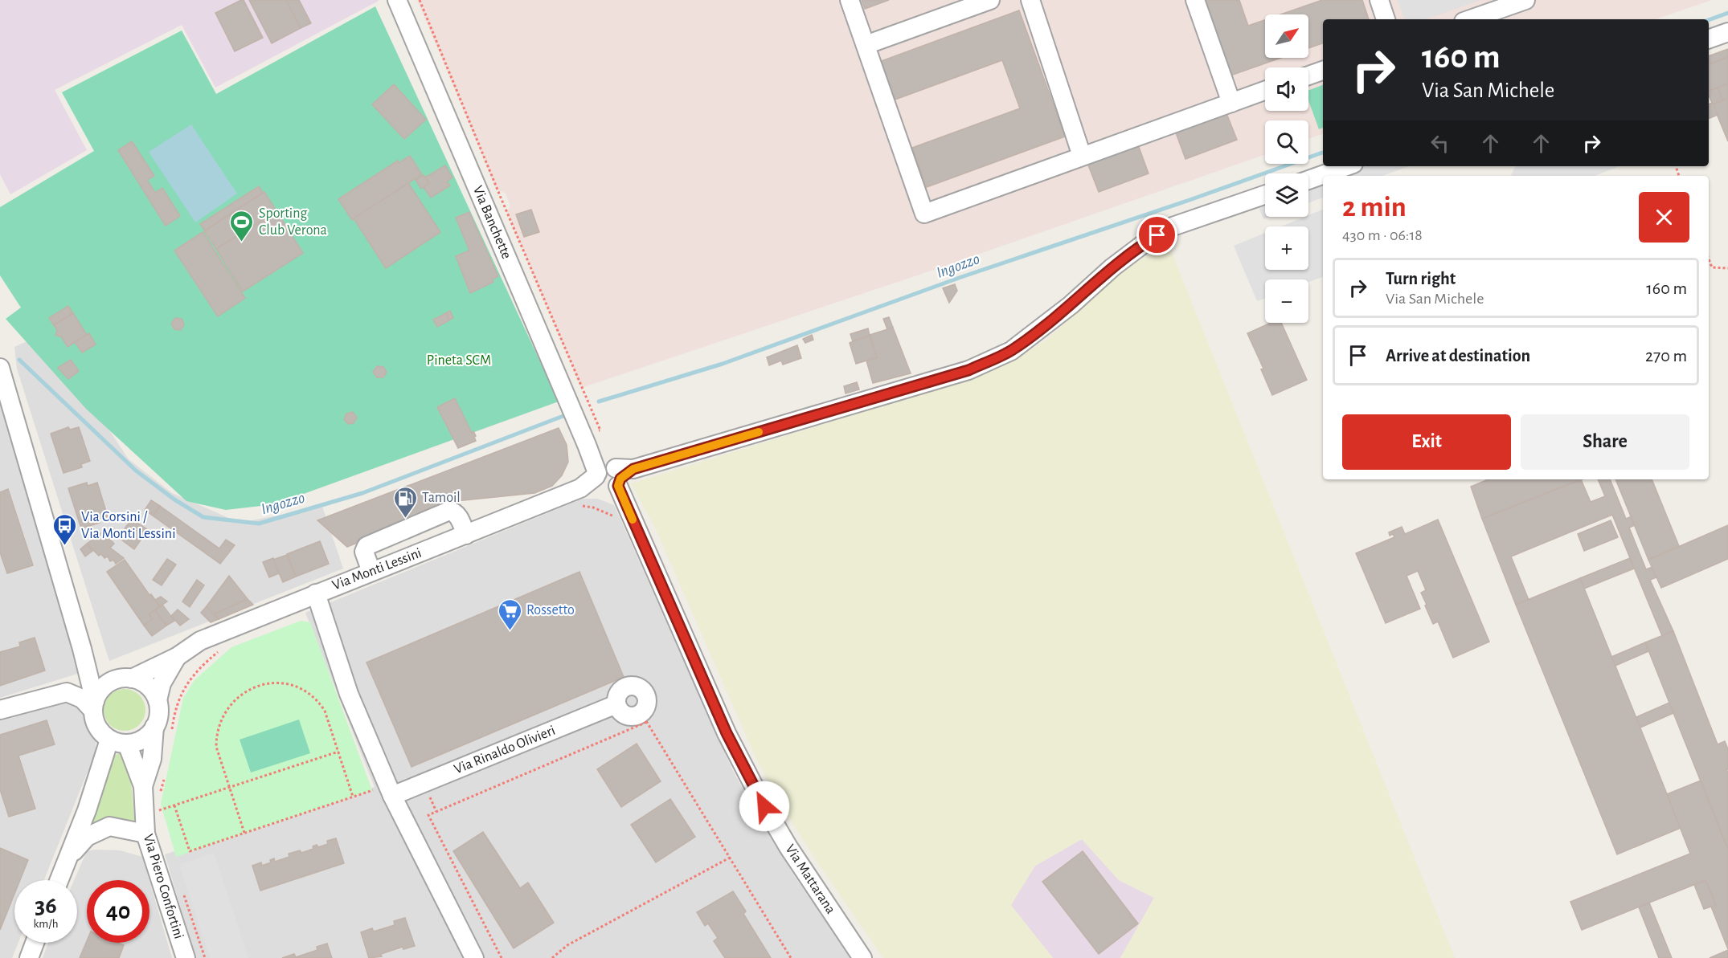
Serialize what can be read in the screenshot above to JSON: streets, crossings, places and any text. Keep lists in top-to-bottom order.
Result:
{
  "streets": {
    "street": [
      "Via Banchette",
      "Via Monti Lessini",
      "Via Rinaldo Olivieri",
      "Via Mattarana",
      "Via Piero Confortini"
    ]
  },
  "crossings": [
    ["Via Banchette", "Via Monti Lessini"],
    ["Via Banchette", "Via Mattarana"],
    ["Via Monti Lessini", "Via Mattarana"],
    ["Via Monti Lessini", "Via Piero Confortini"]
  ],
  "water": ["Ingozzo"],
  "parks": ["Pineta SCM"],
  "places": {
    "sports": ["Sporting Club Verona"],
    "fuel station": ["Tamoil"],
    "bus stop": ["Via Corsini / Via Monti Lessini"],
    "supermarket": ["Rossetto"]
  },
  "north": "top right",
  "page": {
    "map_buttons": ["+", "−"],
    "turn": ["160 m", "Via San Michele"],
    "heading": ["2 min", "430 m · 06:18"],
    "list": [
      {
        "name": "Turn right",
        "note": "Via San Michele",
        "value": "160 m"
      },
      {
        "name": "Arrive at destination",
        "value": "270 m"
      }
    ],
    "buttons": ["Exit", "Share"],
    "speed": "36 km/h",
    "limit": "40"
  }
}
